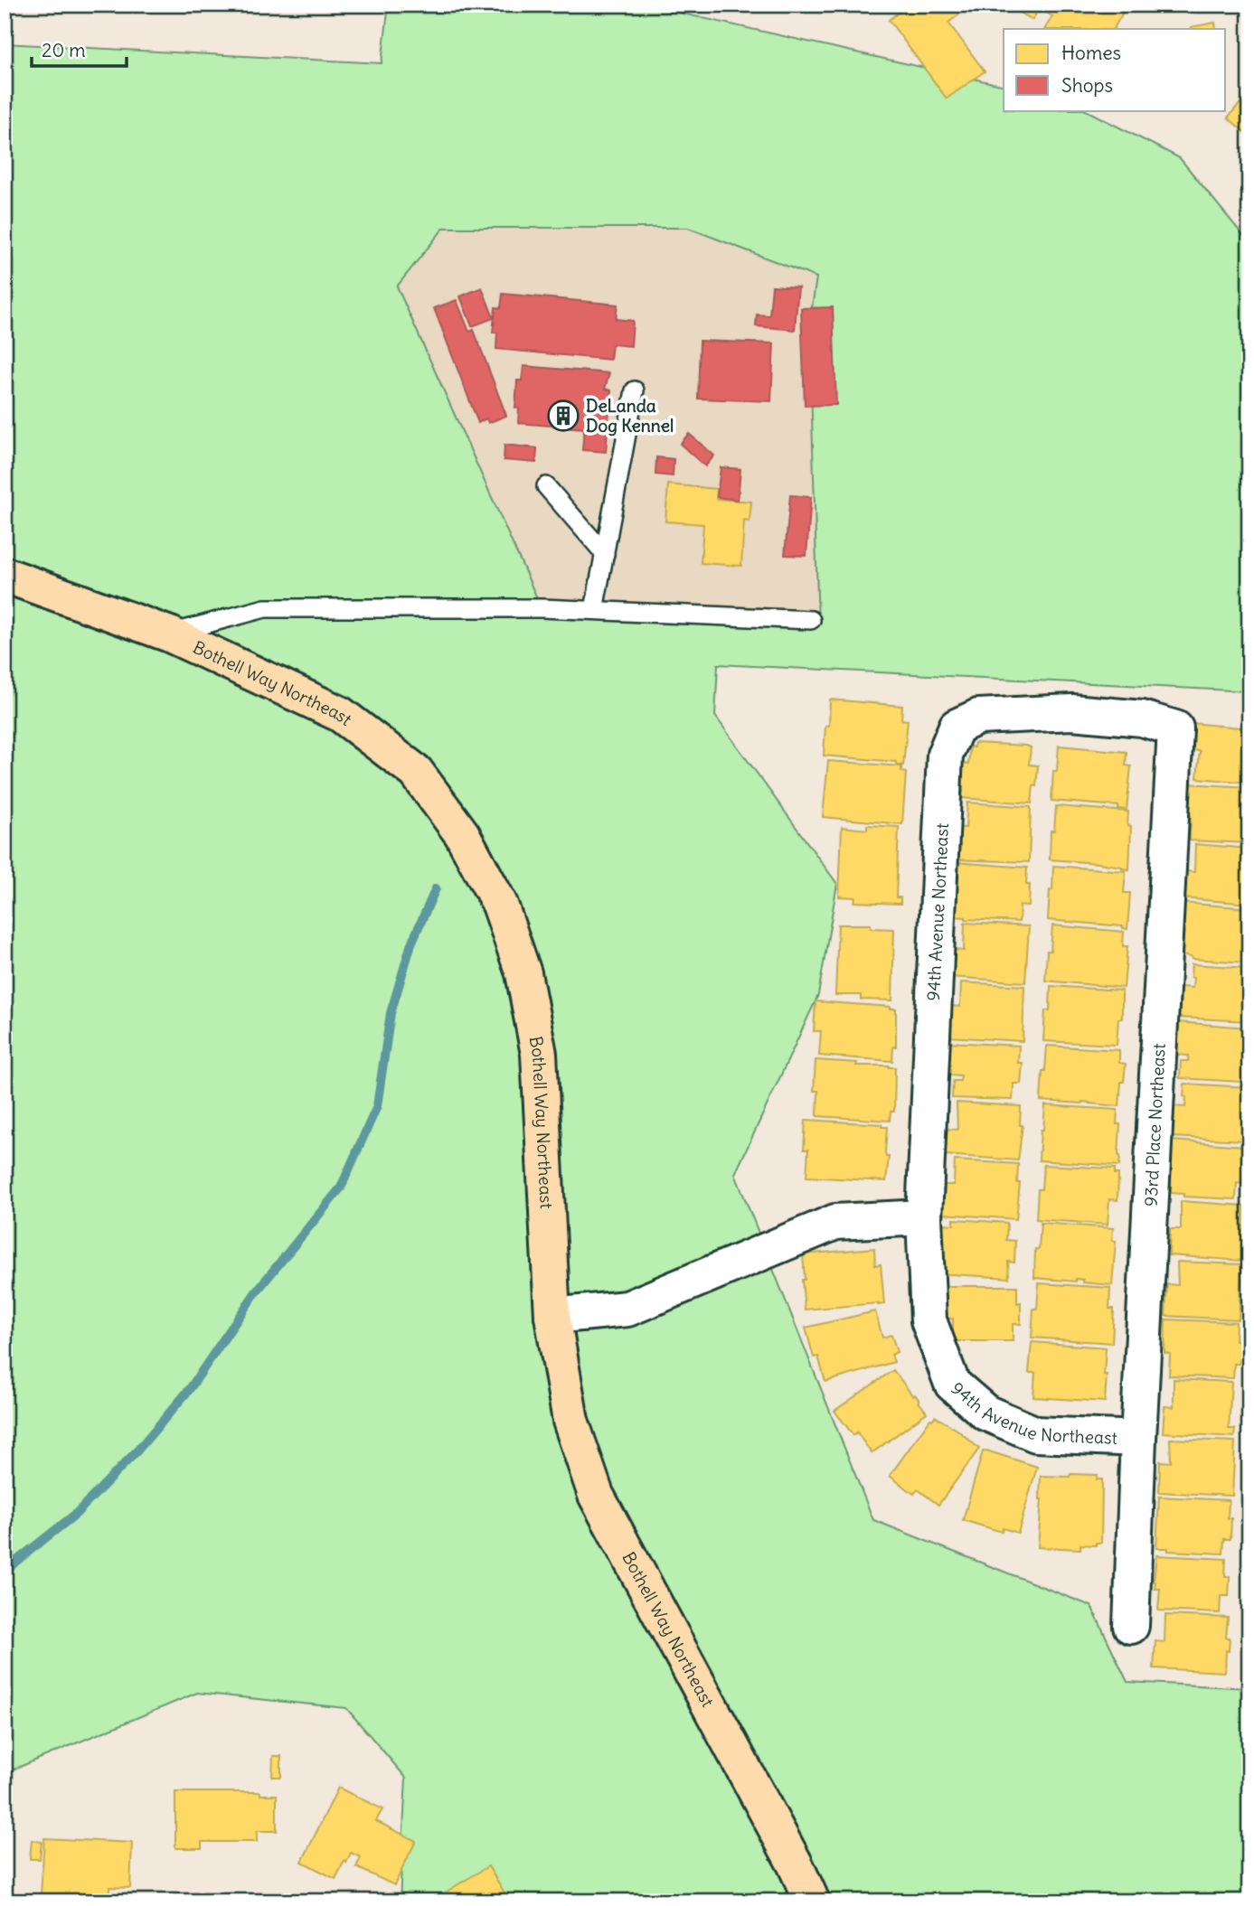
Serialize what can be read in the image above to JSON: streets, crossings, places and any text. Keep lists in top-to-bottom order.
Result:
{
  "streets": {
    "main road": ["Bothell Way Northeast"],
    "street": ["94th Avenue Northeast", "93rd Place Northeast"]
  },
  "crossings": [
    ["94th Avenue Northeast", "93rd Place Northeast"]
  ],
  "places": {
    "building": ["DeLanda Dog Kennel"]
  },
  "legend": ["Homes", "Shops"],
  "scale_bar": "20 m"
}
